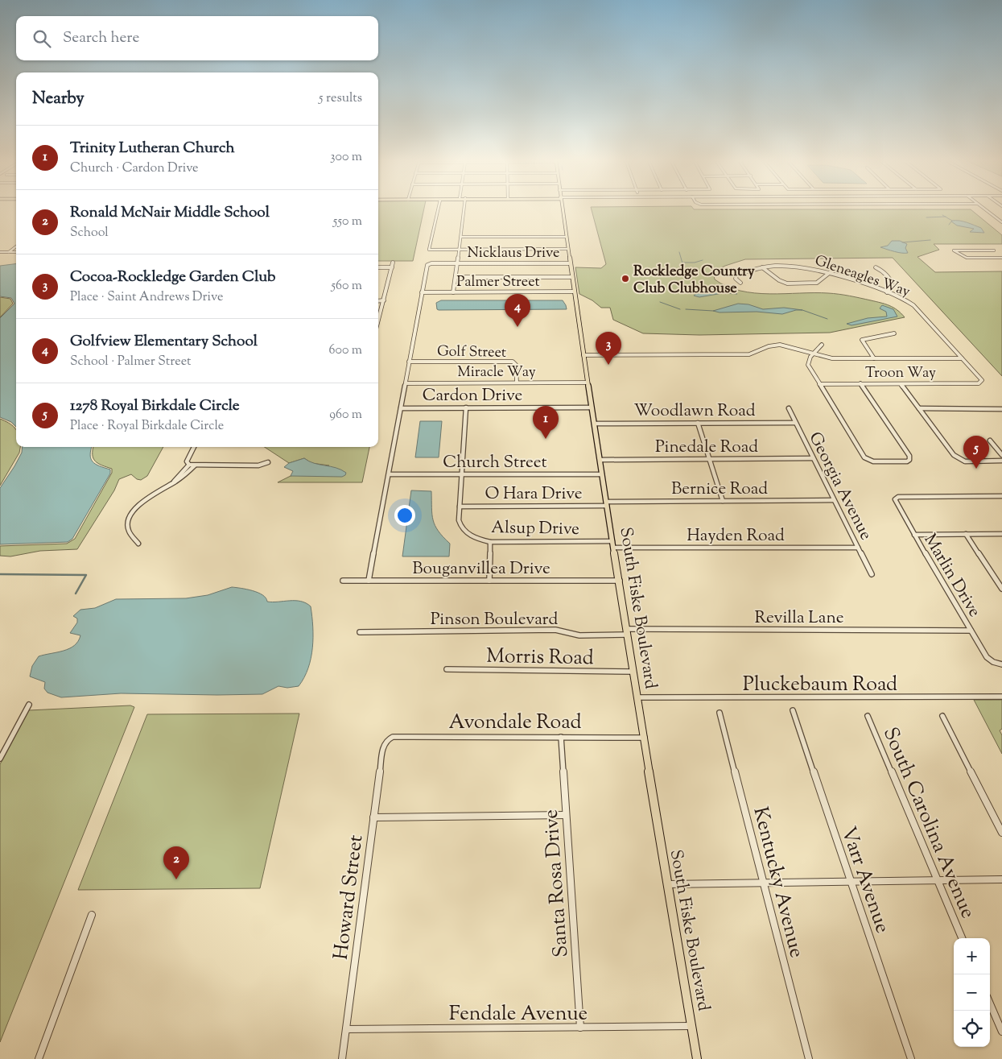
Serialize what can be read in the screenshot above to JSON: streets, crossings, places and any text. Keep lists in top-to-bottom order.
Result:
{
  "streets": {
    "main road": ["South Fiske Boulevard"],
    "street": [
      "Nicklaus Drive",
      "Gleneagles Way",
      "Palmer Street",
      "Golf Street",
      "Miracle Way",
      "Troon Way",
      "Cardon Drive",
      "Woodlawn Road",
      "Pinedale Road",
      "Church Street",
      "Georgia Avenue",
      "Bernice Road",
      "O Hara Drive",
      "Alsup Drive",
      "Hayden Road",
      "Bouganvillea Drive",
      "Marlin Drive",
      "Revilla Lane",
      "Pinson Boulevard",
      "Morris Road",
      "Pluckebaum Road",
      "Avondale Road",
      "South Carolina Avenue",
      "Varr Avenue",
      "Kentucky Avenue",
      "Santa Rosa Drive",
      "Howard Street",
      "Fendale Avenue"
    ]
  },
  "crossings": [
    ["Nicklaus Drive", "Palmer Street"],
    ["Nicklaus Drive", "South Fiske Boulevard"],
    ["Gleneagles Way", "Troon Way"],
    ["Palmer Street", "South Fiske Boulevard"],
    ["Golf Street", "Miracle Way"],
    ["Miracle Way", "South Fiske Boulevard"],
    ["Cardon Drive", "Alsup Drive"],
    ["Cardon Drive", "South Fiske Boulevard"],
    ["Woodlawn Road", "Georgia Avenue"],
    ["Woodlawn Road", "South Fiske Boulevard"],
    ["Pinedale Road", "Georgia Avenue"],
    ["Pinedale Road", "South Fiske Boulevard"],
    ["Church Street", "Alsup Drive"],
    ["Church Street", "South Fiske Boulevard"],
    ["Georgia Avenue", "Bernice Road"],
    ["Georgia Avenue", "Hayden Road"],
    ["Bernice Road", "O Hara Drive"],
    ["Bernice Road", "South Fiske Boulevard"],
    ["O Hara Drive", "Alsup Drive"],
    ["O Hara Drive", "South Fiske Boulevard"],
    ["Alsup Drive", "South Fiske Boulevard"],
    ["Hayden Road", "South Fiske Boulevard"],
    ["Bouganvillea Drive", "South Fiske Boulevard"],
    ["Marlin Drive", "Revilla Lane"],
    ["South Fiske Boulevard", "Revilla Lane"],
    ["South Fiske Boulevard", "Pinson Boulevard"],
    ["South Fiske Boulevard", "Morris Road"],
    ["South Fiske Boulevard", "Pluckebaum Road"],
    ["South Fiske Boulevard", "Avondale Road"],
    ["South Fiske Boulevard", "Fendale Avenue"],
    ["Revilla Lane", "Pinson Boulevard"],
    ["Avondale Road", "Santa Rosa Drive"],
    ["Avondale Road", "Howard Street"],
    ["Santa Rosa Drive", "Fendale Avenue"],
    ["Howard Street", "Fendale Avenue"]
  ],
  "places": ["Rockledge Country Club Clubhouse"],
  "page": {
    "search": "Search here",
    "heading": ["Nearby", "5 results"],
    "list": [
      {
        "mark": "1",
        "name": "Trinity Lutheran Church",
        "note": "Church · Cardon Drive",
        "value": "300 m"
      },
      {
        "mark": "2",
        "name": "Ronald McNair Middle School",
        "note": "School",
        "value": "550 m"
      },
      {
        "mark": "3",
        "name": "Cocoa-Rockledge Garden Club",
        "note": "Place · Saint Andrews Drive",
        "value": "560 m"
      },
      {
        "mark": "4",
        "name": "Golfview Elementary School",
        "note": "School · Palmer Street",
        "value": "600 m"
      },
      {
        "mark": "5",
        "name": "1278 Royal Birkdale Circle",
        "note": "Place · Royal Birkdale Circle",
        "value": "960 m"
      }
    ],
    "pins": [
      "4",
      "3",
      "1",
      "5",
      "2"
    ],
    "map_buttons": ["+", "−"]
  }
}
